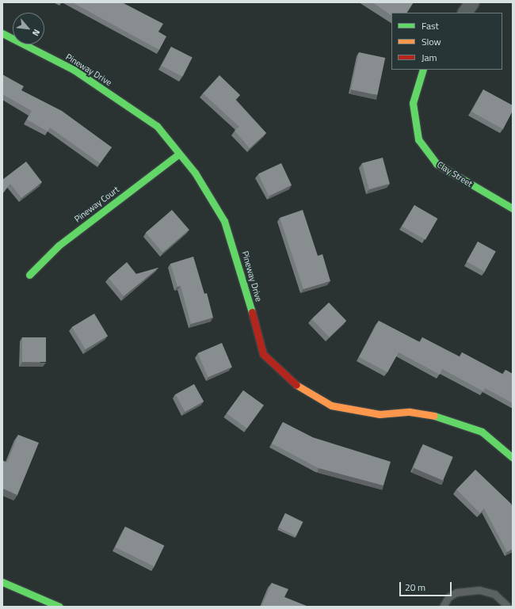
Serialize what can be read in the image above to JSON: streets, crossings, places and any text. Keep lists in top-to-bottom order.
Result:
{
  "streets": {
    "street": ["Pineway Drive", "Clay Street", "Pineway Court"]
  },
  "crossings": [
    ["Pineway Drive", "Pineway Court"]
  ],
  "legend": ["Fast", "Slow", "Jam"],
  "scale_bar": "20 m",
  "north": "bottom right"
}
